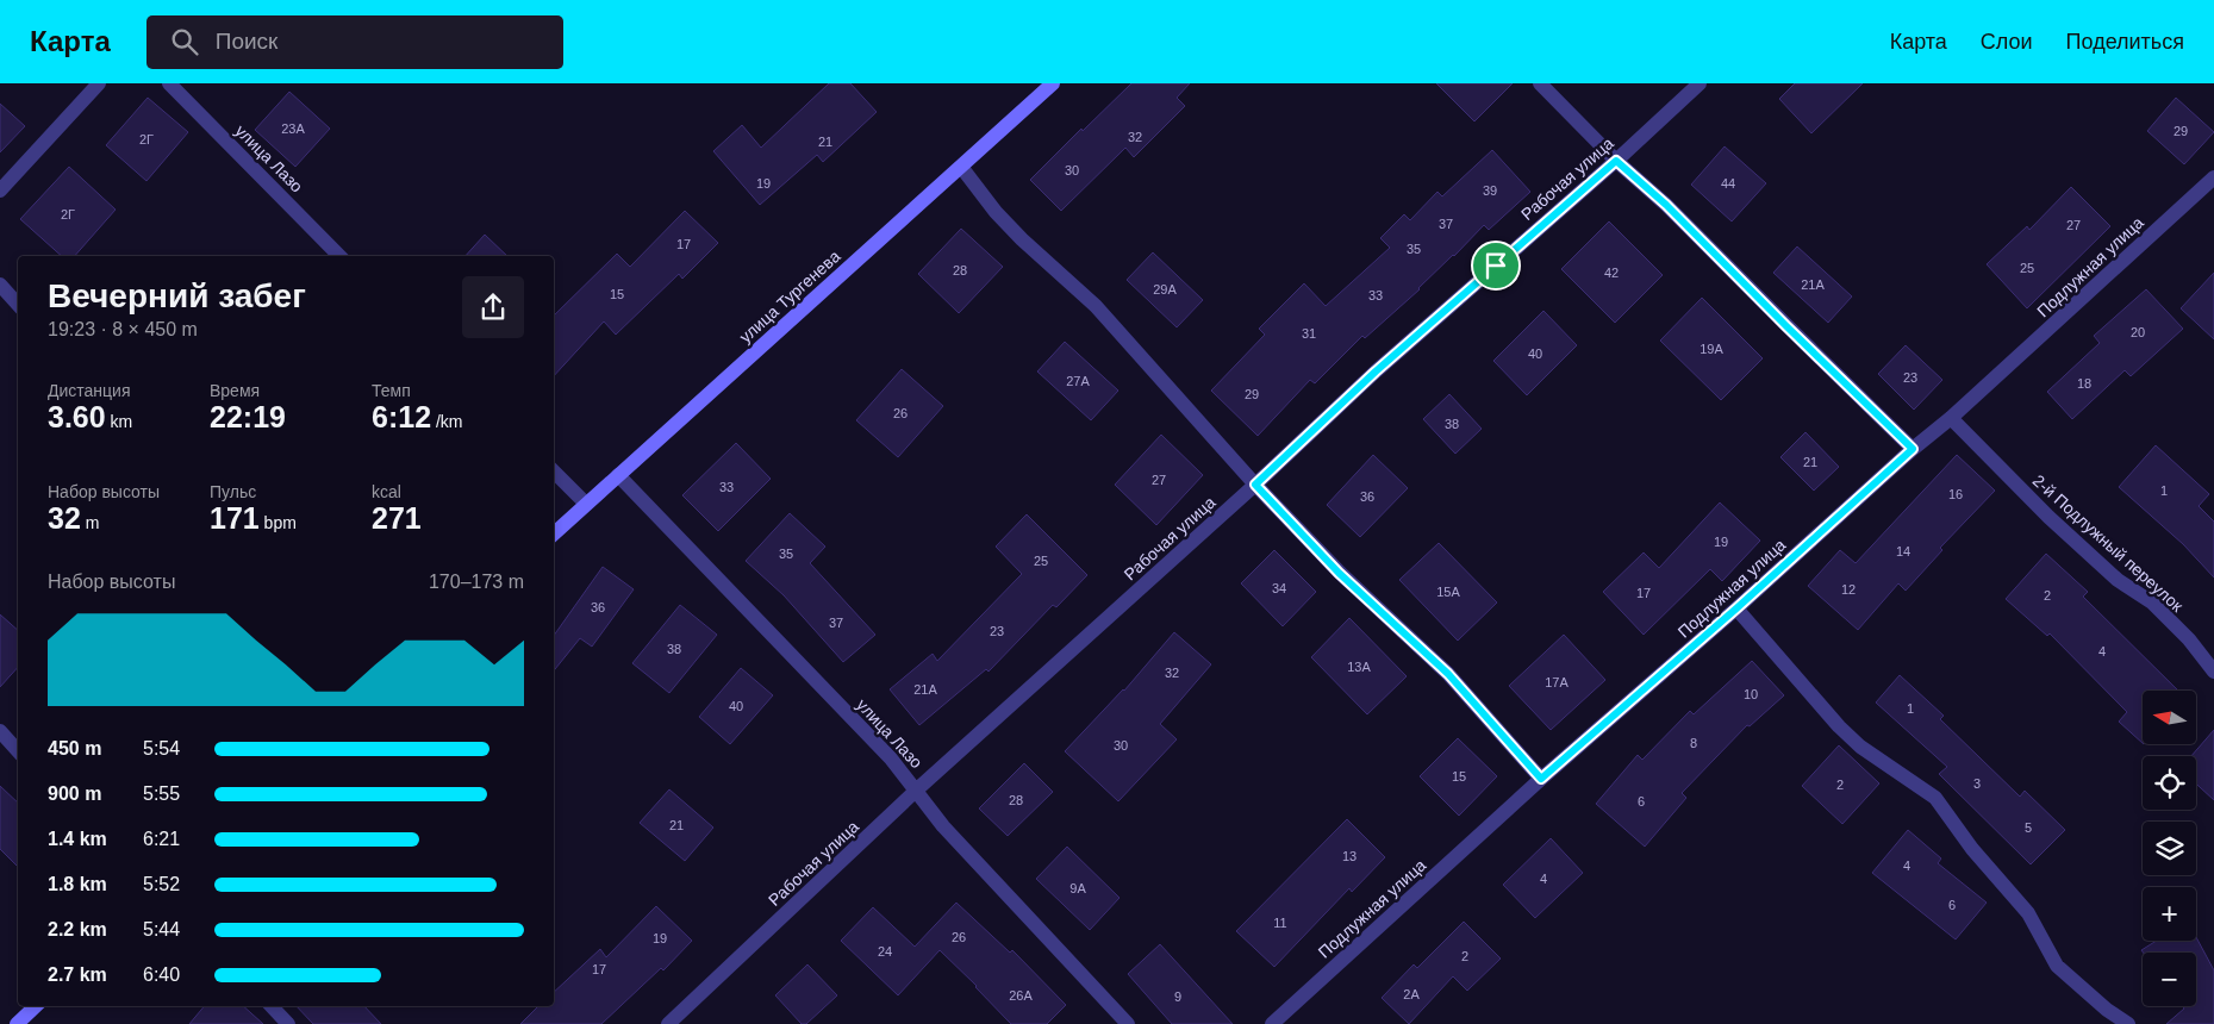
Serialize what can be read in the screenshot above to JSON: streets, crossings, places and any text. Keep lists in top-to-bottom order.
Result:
{
  "streets": {
    "street": [
      "улица Лазо",
      "Рабочая улица",
      "Подлужная улица",
      "улица Тургенева",
      "2-й Подлужный переулок"
    ]
  },
  "crossings": [
    ["улица Лазо", "Рабочая улица"],
    ["улица Лазо", "улица Тургенева"],
    ["Подлужная улица", "2-й Подлужный переулок"]
  ],
  "house_numbers": [
    "23А",
    "29",
    "32",
    "2Г",
    "21",
    "30",
    "19",
    "44",
    "39",
    "2Г",
    "37",
    "27",
    "17",
    "35",
    "25",
    "28",
    "42",
    "21А",
    "29А",
    "15",
    "33",
    "20",
    "31",
    "19А",
    "40",
    "23",
    "27А",
    "18",
    "29",
    "26",
    "38",
    "21",
    "27",
    "33",
    "1",
    "16",
    "36",
    "19",
    "14",
    "35",
    "25",
    "34",
    "12",
    "15А",
    "17",
    "2",
    "36",
    "37",
    "23",
    "38",
    "4",
    "13А",
    "32",
    "17А",
    "21А",
    "10",
    "40",
    "1",
    "8",
    "30",
    "15",
    "3",
    "2",
    "28",
    "6",
    "21",
    "5",
    "13",
    "4",
    "4",
    "9А",
    "6",
    "11",
    "26",
    "19",
    "24",
    "2",
    "17",
    "2А",
    "26А",
    "9"
  ],
  "north": "left",
  "page": {
    "header": "Карта",
    "search": "Поиск",
    "nav": ["Карта", "Слои", "Поделиться"],
    "heading": ["Вечерний забег", "19:23 · 8 × 450 m"],
    "stats": [
      ["Дистанция", "3.60 km"],
      ["Время", "22:19"],
      ["Темп", "6:12 /km"],
      ["Набор высоты", "32 m"],
      ["Пульс", "171 bpm"],
      ["kcal", "271"]
    ],
    "chart": ["Набор высоты", "170–173 m"],
    "map_buttons": ["+", "−"],
    "list": [
      {
        "name": "450 m",
        "note": "5:54"
      },
      {
        "name": "900 m",
        "note": "5:55"
      },
      {
        "name": "1.4 km",
        "note": "6:21"
      },
      {
        "name": "1.8 km",
        "note": "5:52"
      },
      {
        "name": "2.2 km",
        "note": "5:44"
      },
      {
        "name": "2.7 km",
        "note": "6:40"
      }
    ]
  }
}
